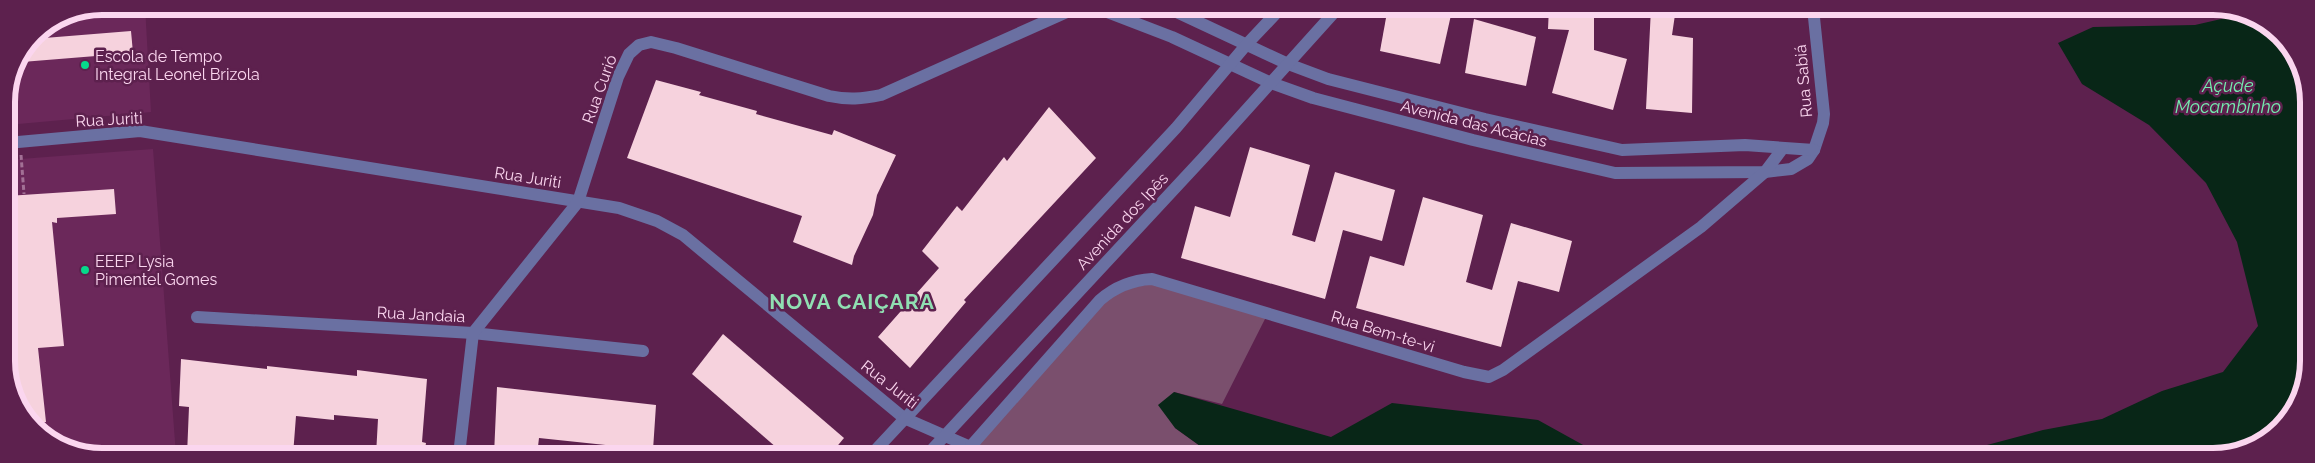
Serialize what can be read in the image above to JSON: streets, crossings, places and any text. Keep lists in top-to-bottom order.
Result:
{
  "streets": {
    "street": [
      "Rua Sabiá",
      "Rua Curió",
      "Rua Juriti",
      "Avenida das Acácias",
      "Avenida dos Ipês",
      "Rua Jandaia",
      "Rua Bem-te-vi"
    ]
  },
  "crossings": [
    ["Rua Sabiá", "Avenida das Acácias"],
    ["Rua Curió", "Rua Juriti"],
    ["Rua Curió", "Rua Jandaia"],
    ["Rua Juriti", "Avenida dos Ipês"],
    ["Rua Juriti", "Rua Bem-te-vi"],
    ["Avenida das Acácias", "Avenida dos Ipês"],
    ["Avenida das Acácias", "Rua Bem-te-vi"]
  ],
  "districts": ["NOVA CAIÇARA"],
  "water": ["Açude Mocambinho"],
  "places": ["Escola de Tempo Integral Leonel Brizola", "EEEP Lysia Pimentel Gomes"]
}
